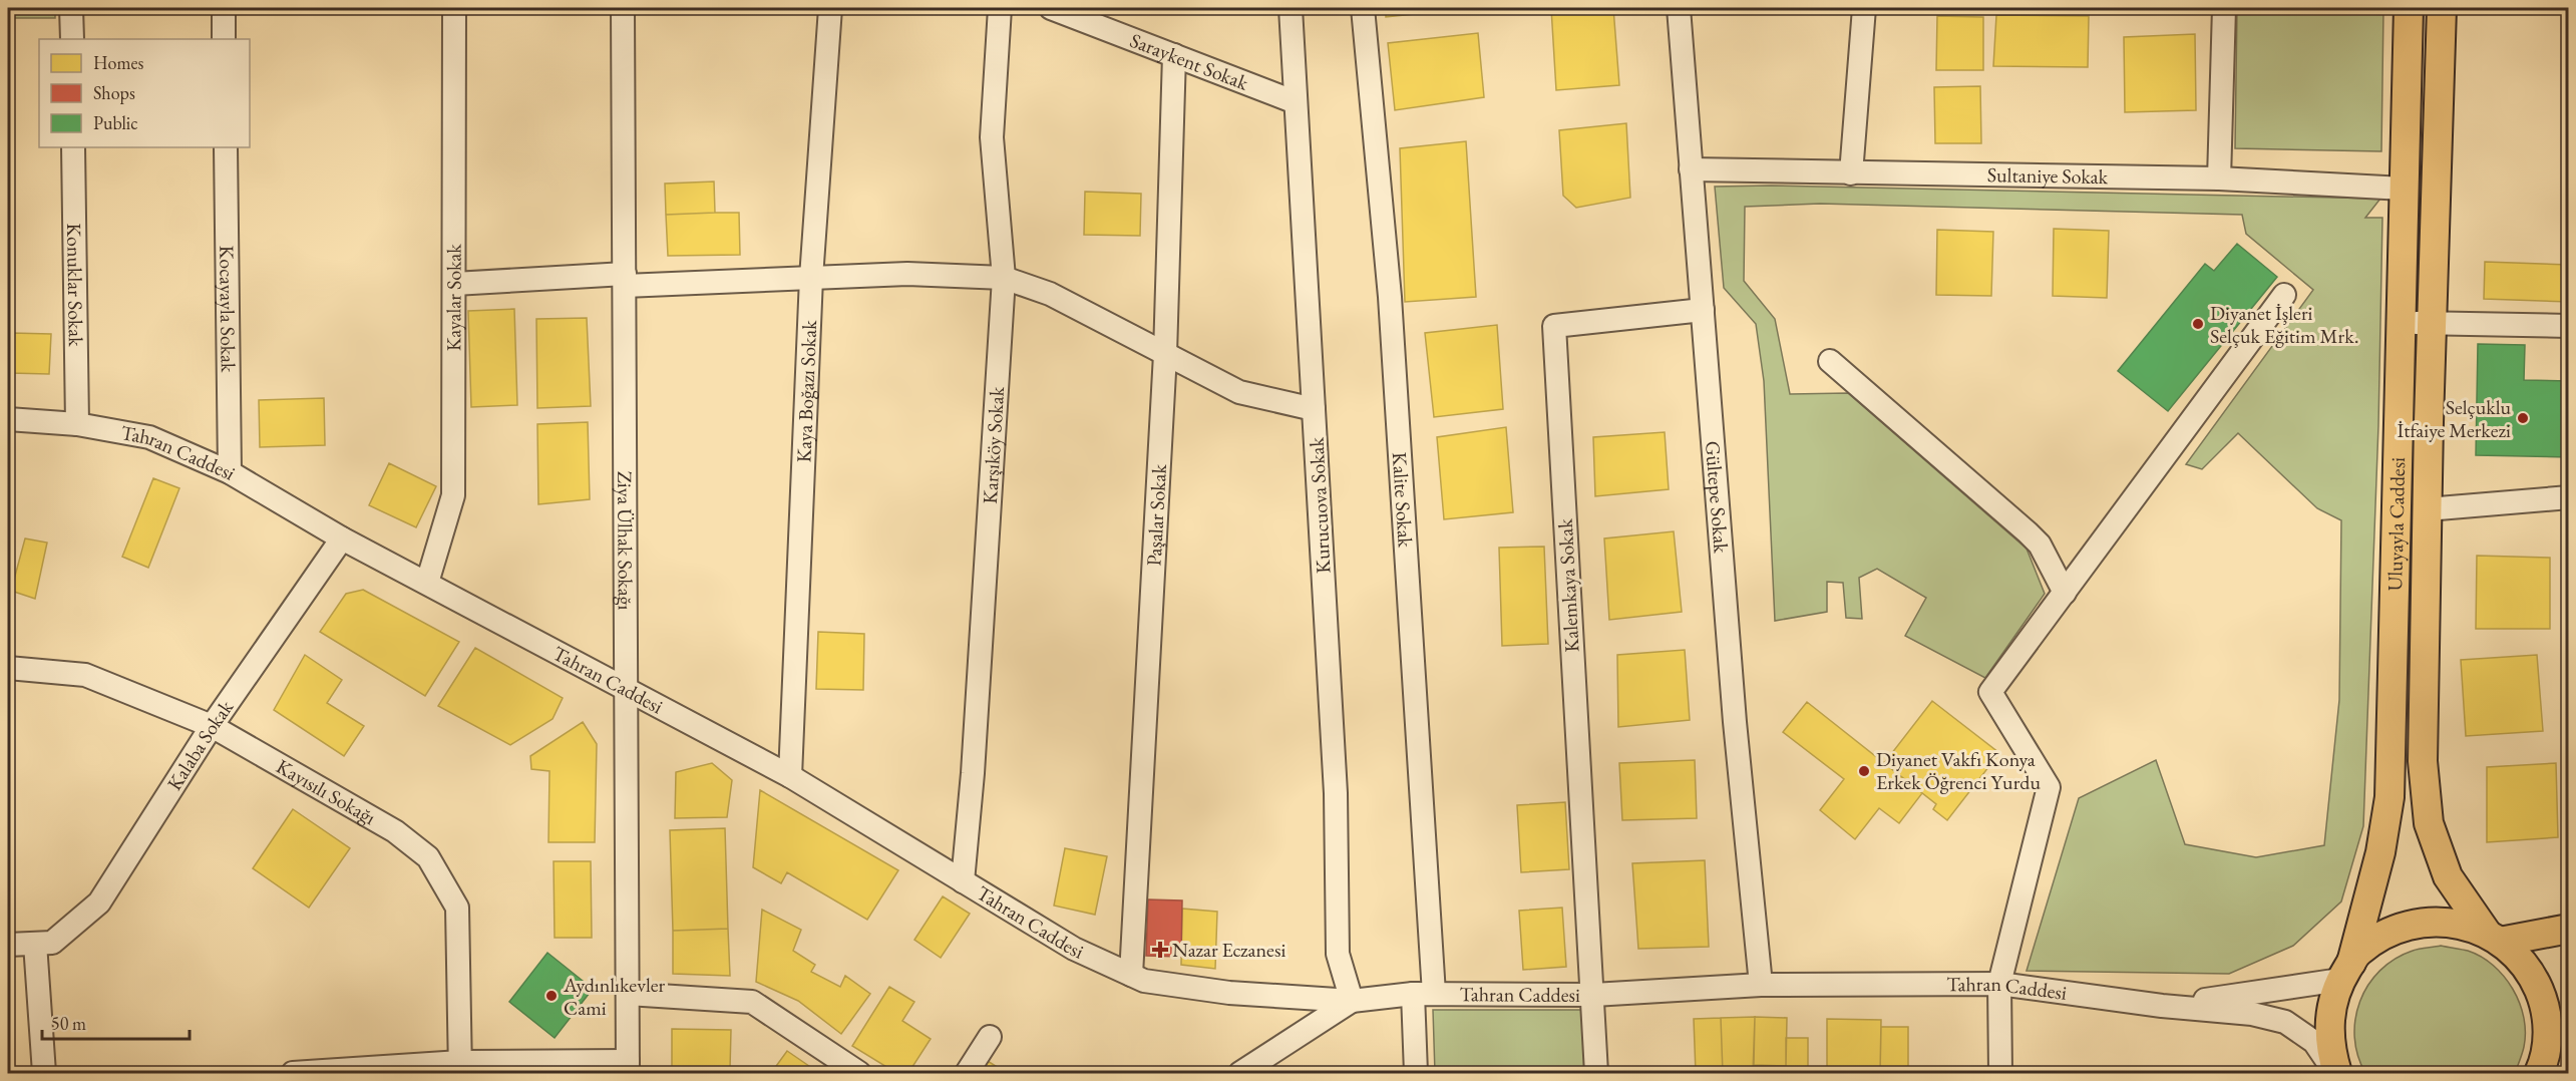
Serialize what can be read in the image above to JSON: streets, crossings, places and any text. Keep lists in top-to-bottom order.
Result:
{
  "streets": {
    "main road": ["Uluyayla Caddesi"],
    "street": [
      "Saraykent Sokak",
      "Sultaniye Sokak",
      "Konuklar Sokak",
      "Kayalar Sokak",
      "Kocayayla Sokak",
      "Kaya Boğazı Sokak",
      "Karşıköy Sokak",
      "Tahran Caddesi",
      "Gültepe Sokak",
      "Kalite Sokak",
      "Kurucuova Sokak",
      "Paşalar Sokak",
      "Ziya Ülhak Sokağı",
      "Kalemkaya Sokak",
      "Kalaba Sokak",
      "Kayısılı Sokağı"
    ]
  },
  "crossings": [
    ["Saraykent Sokak", "Kurucuova Sokak"],
    ["Saraykent Sokak", "Paşalar Sokak"],
    ["Sultaniye Sokak", "Gültepe Sokak"],
    ["Sultaniye Sokak", "Uluyayla Caddesi"],
    ["Konuklar Sokak", "Tahran Caddesi"],
    ["Kayalar Sokak", "Tahran Caddesi"],
    ["Kocayayla Sokak", "Tahran Caddesi"],
    ["Kaya Boğazı Sokak", "Tahran Caddesi"],
    ["Karşıköy Sokak", "Tahran Caddesi"],
    ["Tahran Caddesi", "Gültepe Sokak"],
    ["Tahran Caddesi", "Kalite Sokak"],
    ["Tahran Caddesi", "Kurucuova Sokak"],
    ["Tahran Caddesi", "Paşalar Sokak"],
    ["Tahran Caddesi", "Uluyayla Caddesi"],
    ["Tahran Caddesi", "Ziya Ülhak Sokağı"],
    ["Tahran Caddesi", "Kalemkaya Sokak"],
    ["Tahran Caddesi", "Kalaba Sokak"],
    ["Gültepe Sokak", "Kalemkaya Sokak"],
    ["Kalaba Sokak", "Kayısılı Sokağı"]
  ],
  "places": {
    "other": [
      "Diyanet İşleri Selçuk Eğitim Mrk.",
      "Selçuklu İtfaiye Merkezi",
      "Diyanet Vakfı Konya Erkek Öğrenci Yurdu",
      "Aydınlıkevler Cami"
    ],
    "health": ["Nazar Eczanesi"]
  },
  "legend": ["Homes", "Shops", "Public"],
  "scale_bar": "50 m"
}
